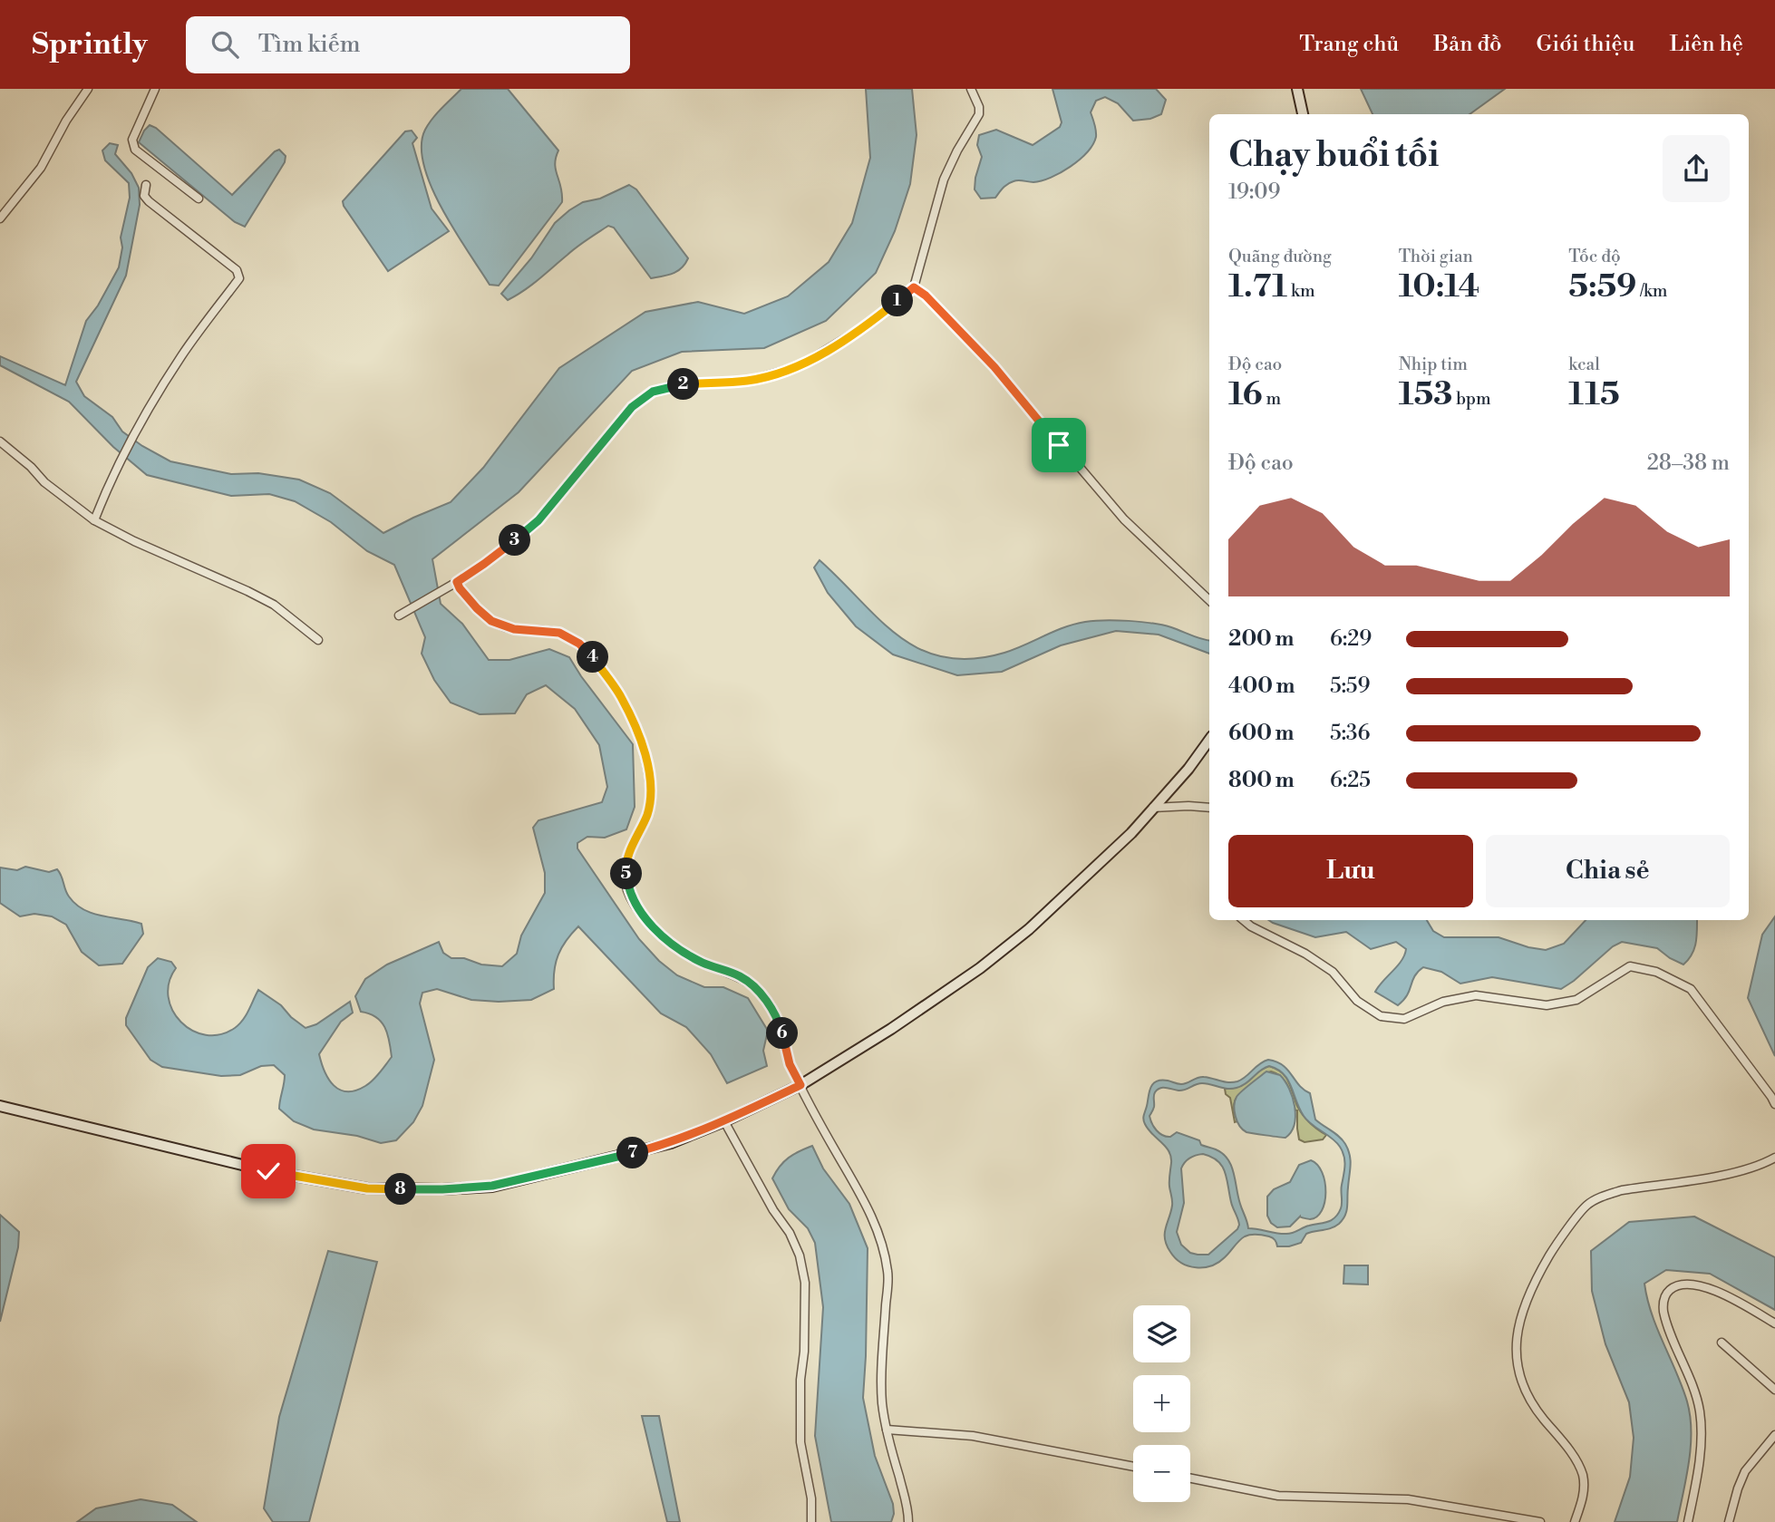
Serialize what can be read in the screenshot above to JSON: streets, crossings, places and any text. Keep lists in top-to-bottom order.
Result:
{
  "page": {
    "header": "Sprintly",
    "search": "Tìm kiếm",
    "nav": [
      "Trang chủ",
      "Bản đồ",
      "Giới thiệu",
      "Liên hệ"
    ],
    "heading": ["Chạy buổi tối", "19:09"],
    "stats": [
      ["Quãng đường", "1.71 km"],
      ["Thời gian", "10:14"],
      ["Tốc độ", "5:59 /km"],
      ["Độ cao", "16 m"],
      ["Nhịp tim", "153 bpm"],
      ["kcal", "115"]
    ],
    "pins": [
      "1",
      "2",
      "3",
      "4",
      "5",
      "6",
      "7",
      "8"
    ],
    "chart": ["Độ cao", "28–38 m"],
    "list": [
      {
        "name": "200 m",
        "note": "6:29"
      },
      {
        "name": "400 m",
        "note": "5:59"
      },
      {
        "name": "600 m",
        "note": "5:36"
      },
      {
        "name": "800 m",
        "note": "6:25"
      }
    ],
    "buttons": ["Lưu", "Chia sẻ"],
    "map_buttons": ["+", "−"]
  }
}
